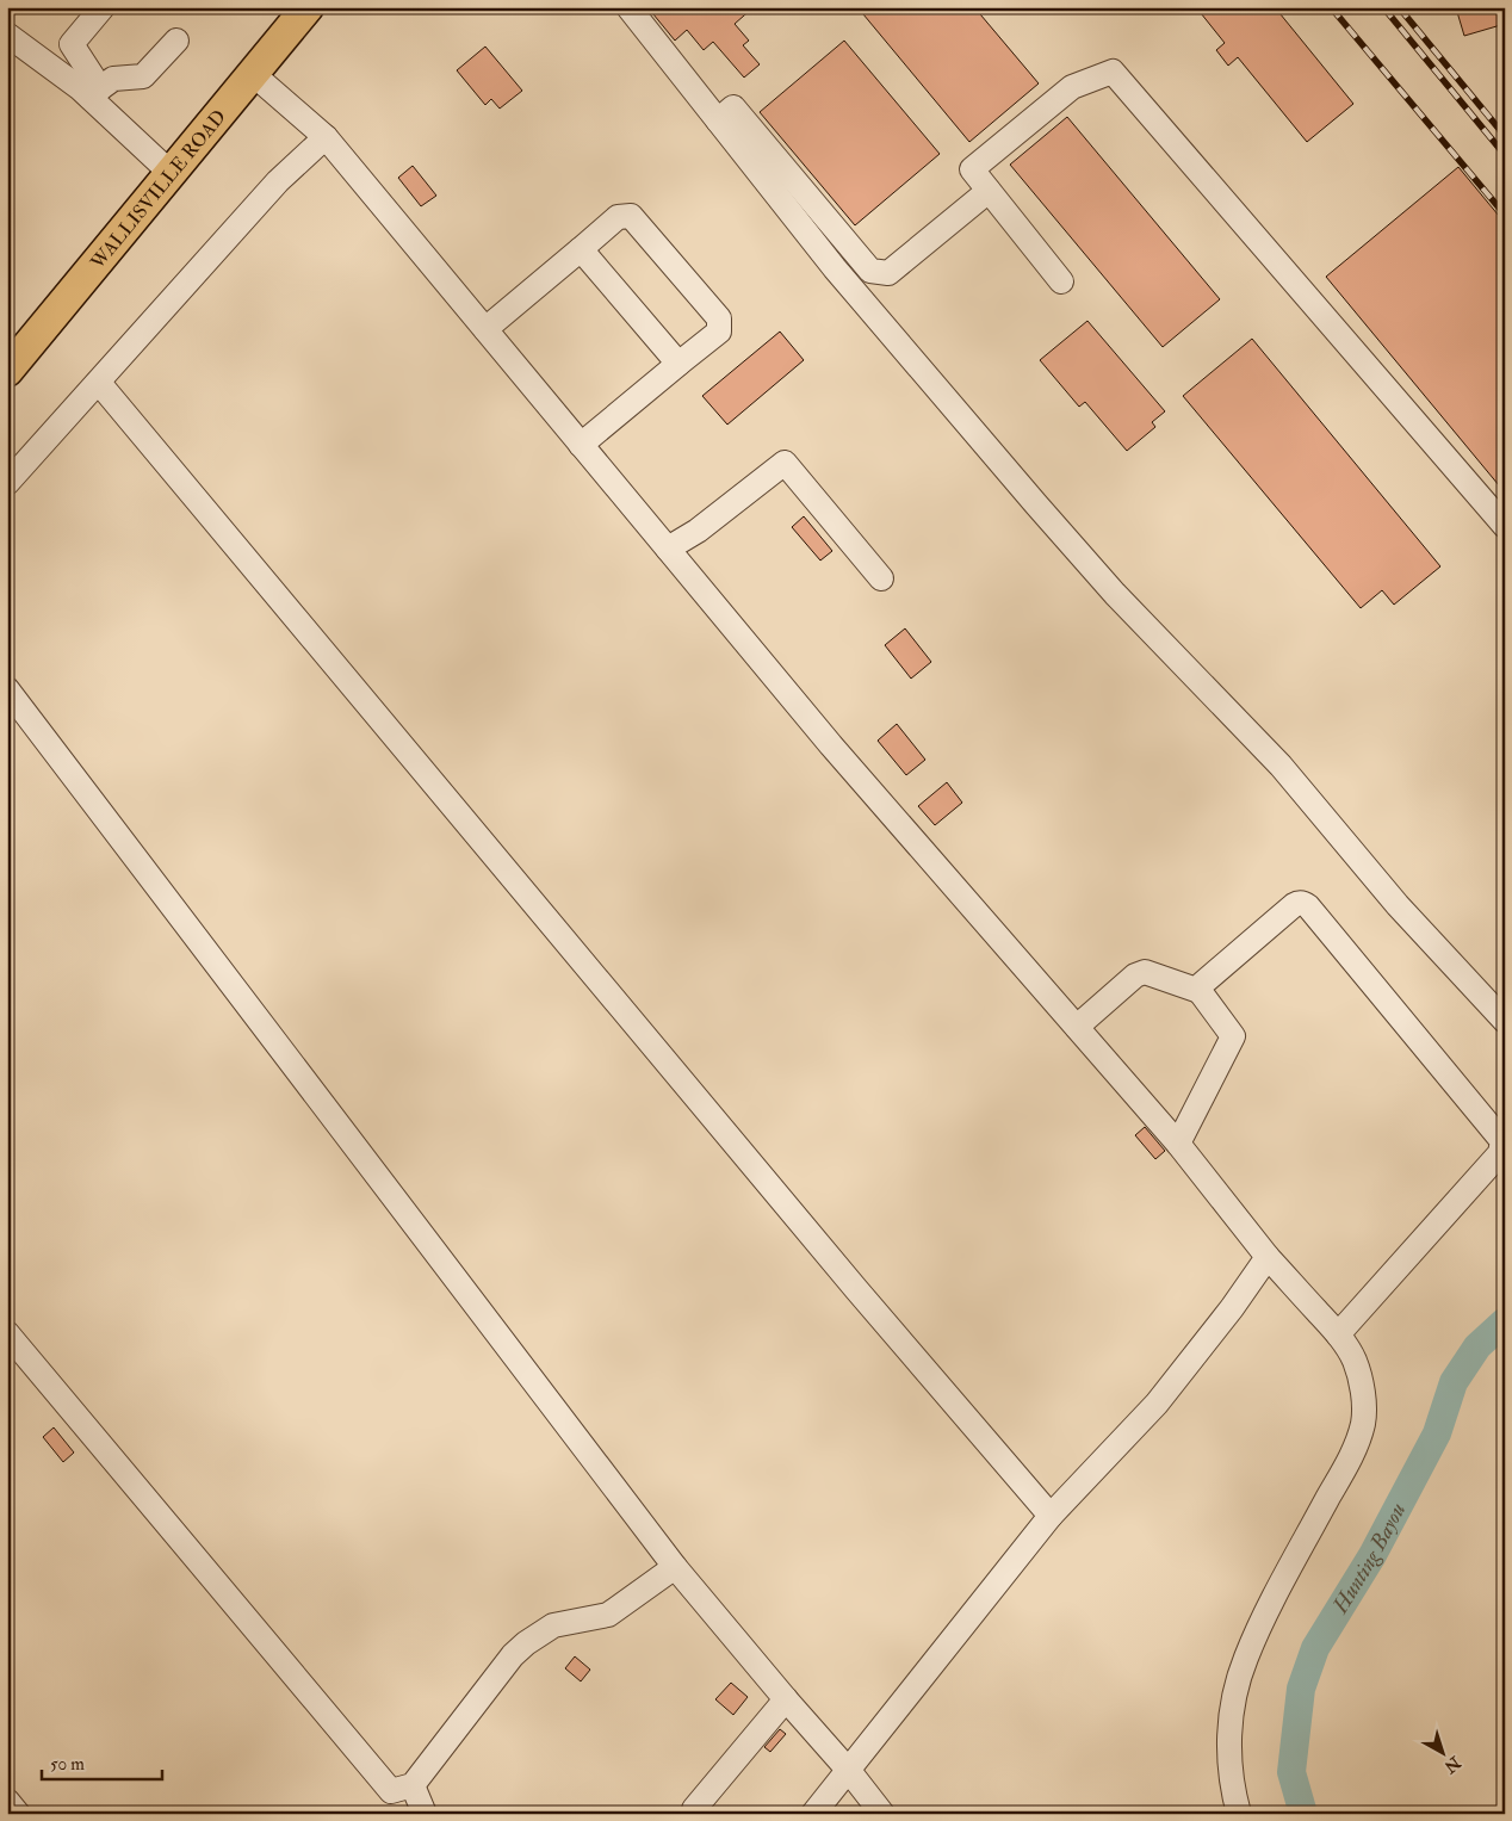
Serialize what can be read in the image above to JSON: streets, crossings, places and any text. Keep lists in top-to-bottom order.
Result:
{
  "streets": {
    "main road": ["WALLISVILLE ROAD"]
  },
  "water": ["Hunting Bayou"],
  "scale_bar": "50 m",
  "north": "bottom right"
}
